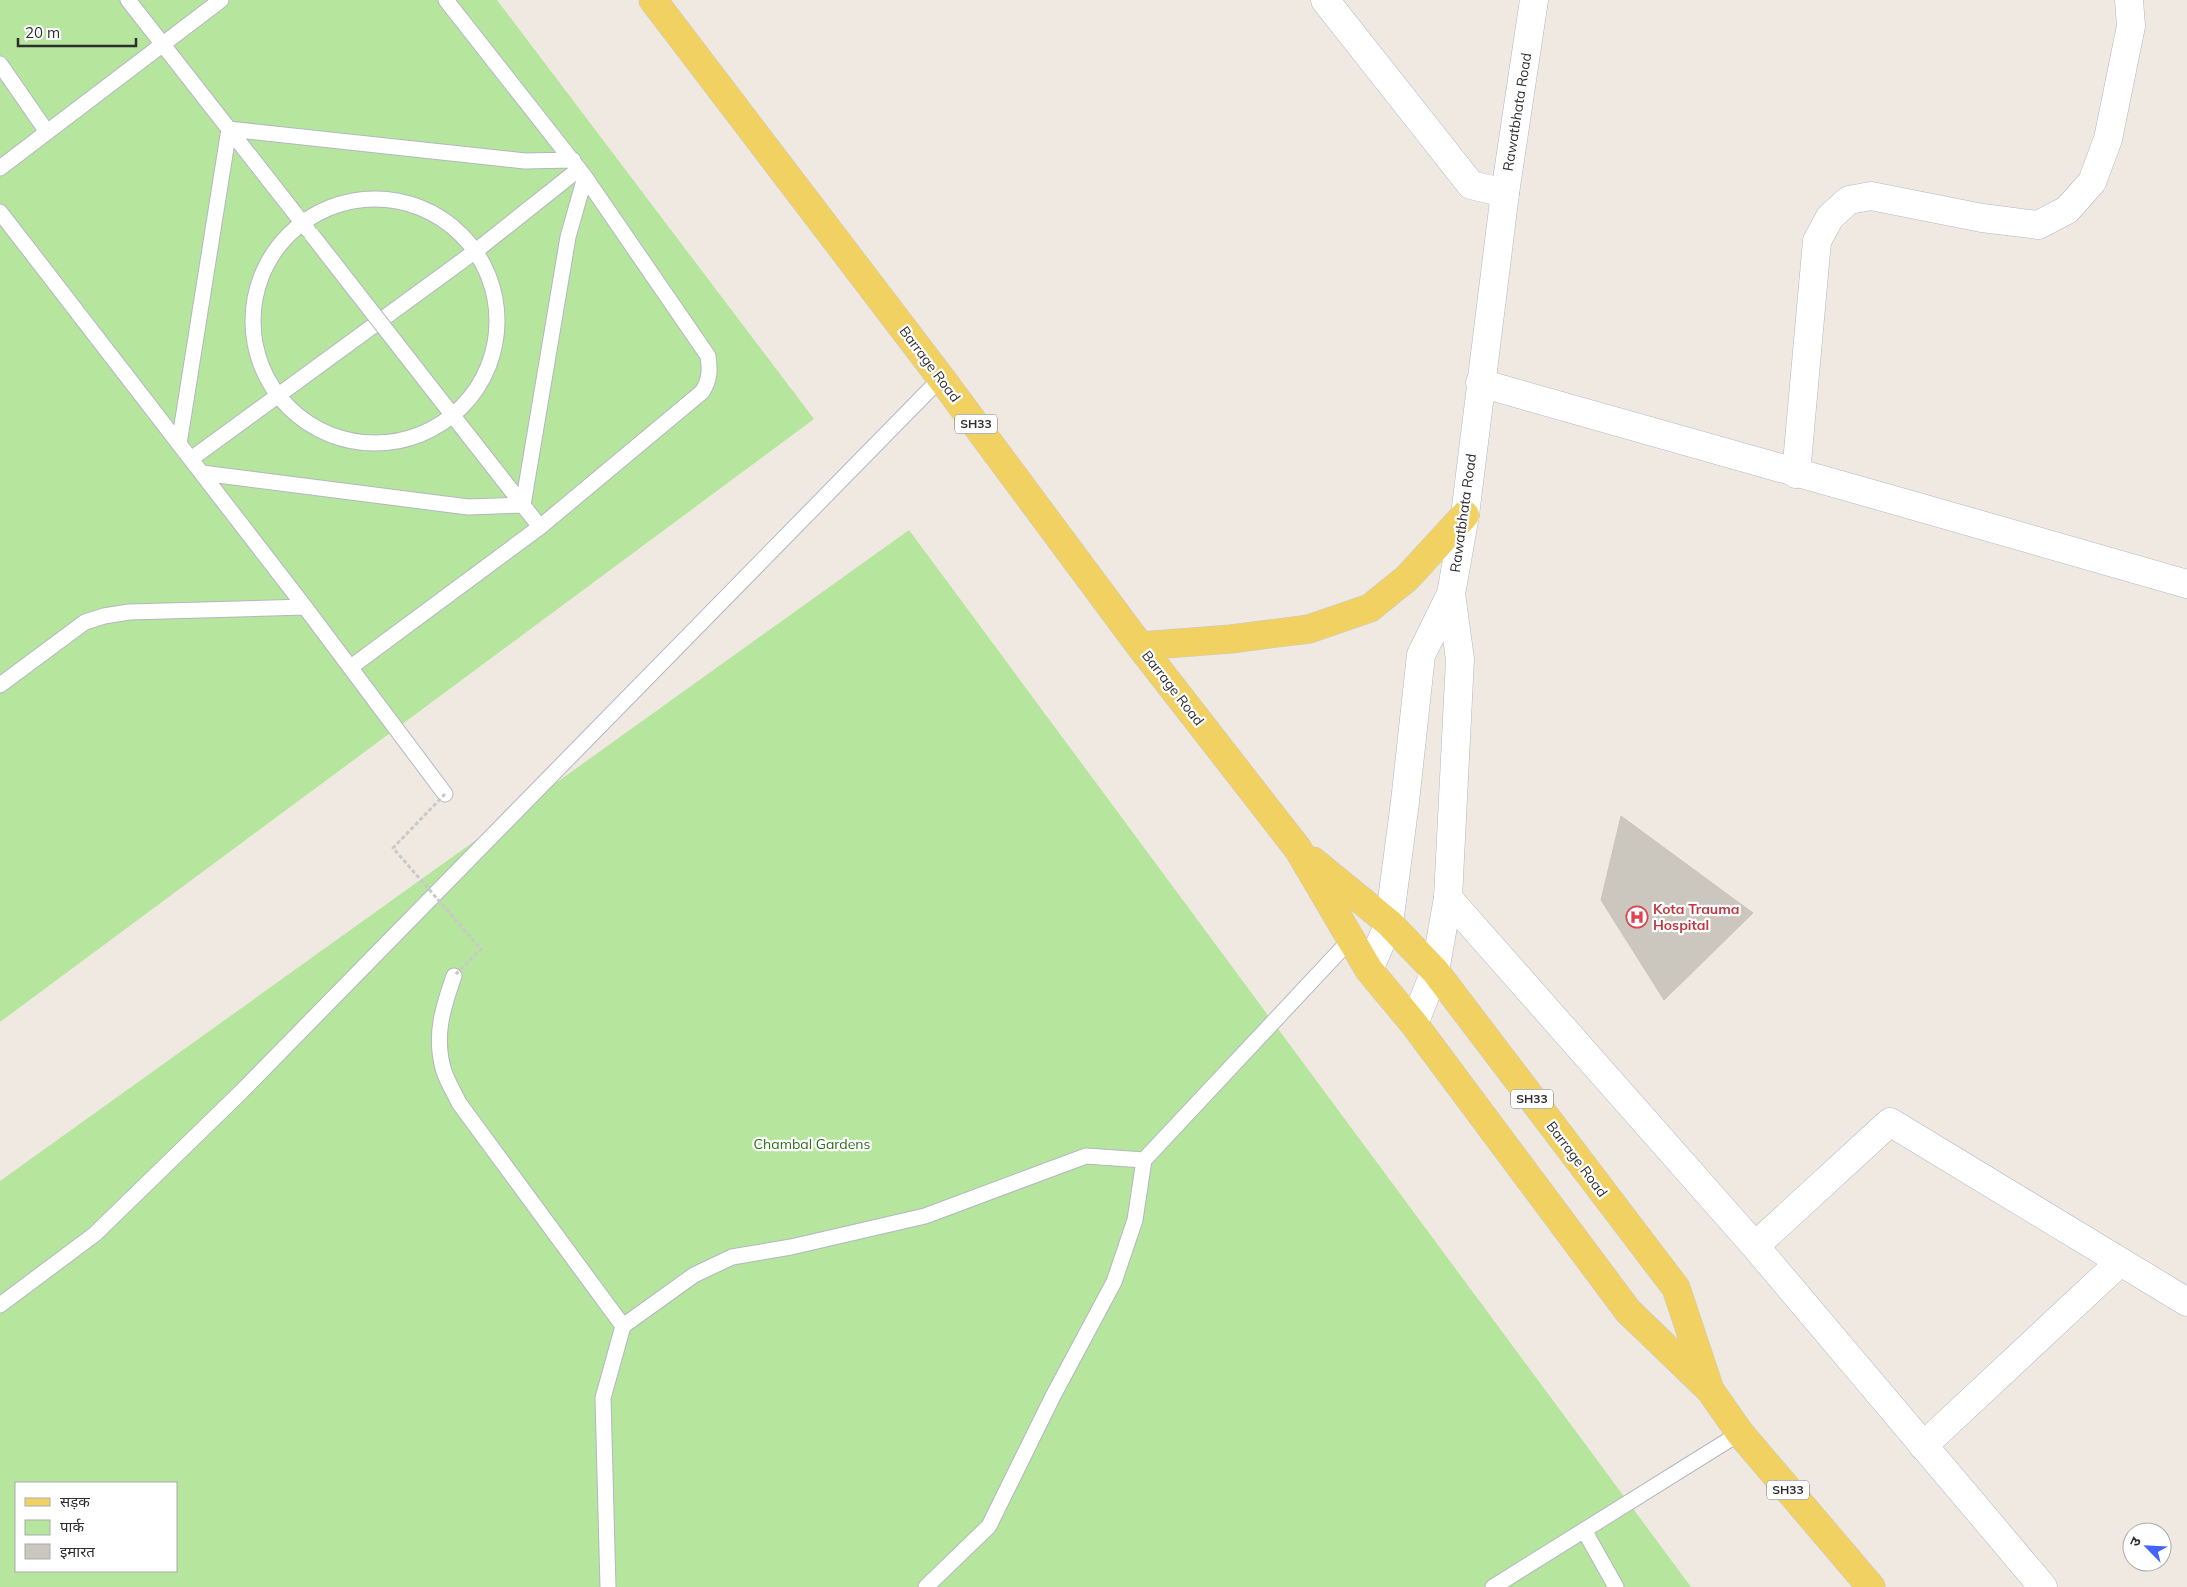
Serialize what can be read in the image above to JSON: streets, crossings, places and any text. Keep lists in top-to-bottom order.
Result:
{
  "streets": {
    "main road": ["Barrage Road", "SH33"],
    "street": ["Rawatbhata Road"]
  },
  "crossings": [
    ["Rawatbhata Road", "Barrage Road"],
    ["Rawatbhata Road", "SH33"],
    ["Barrage Road", "SH33"]
  ],
  "parks": ["Chambal Gardens"],
  "places": {
    "hospital": ["Kota Trauma Hospital"]
  },
  "legend": ["सड़क", "पार्क", "इमारत"],
  "scale_bar": "20 m",
  "north": "top left"
}
